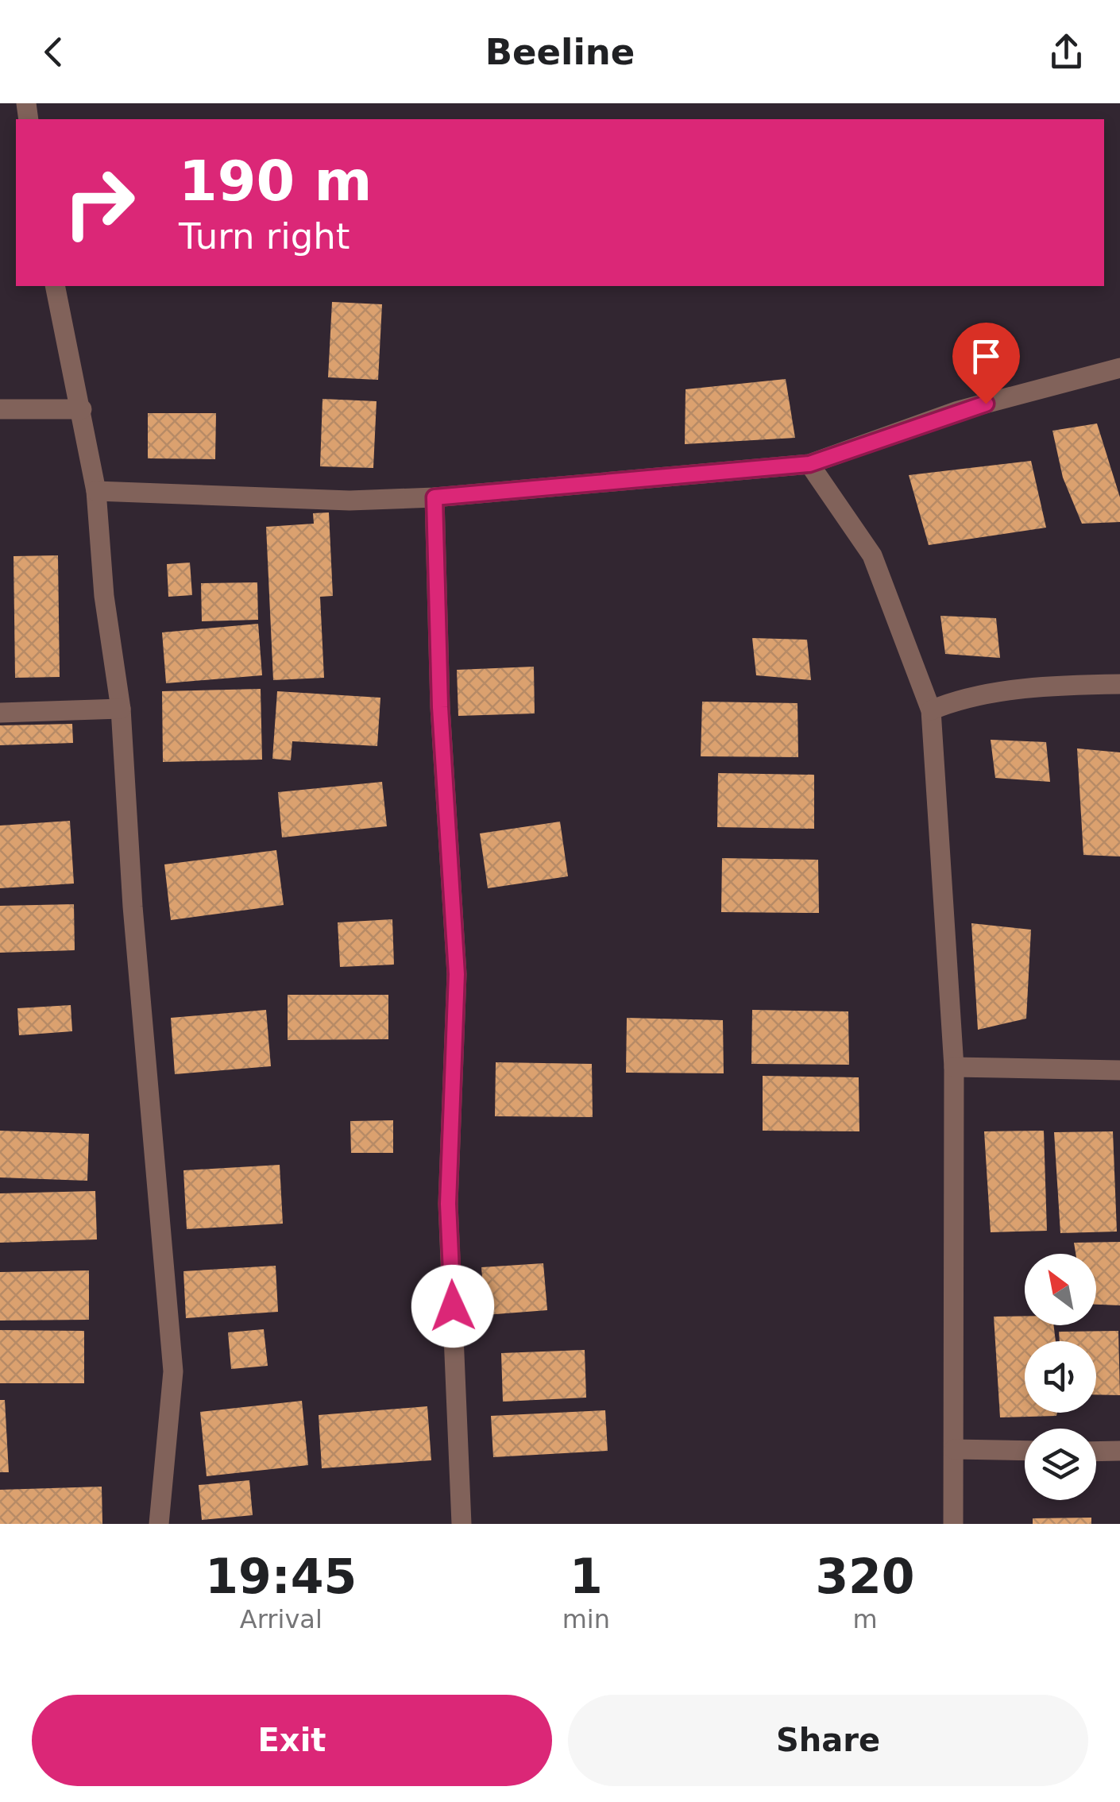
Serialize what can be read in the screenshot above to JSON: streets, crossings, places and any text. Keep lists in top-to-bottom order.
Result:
{
  "north": "top left",
  "page": {
    "header": "Beeline",
    "turn": ["190 m", "Turn right"],
    "eta": [
      "19:45",
      "Arrival",
      "1",
      "min",
      "320",
      "m"
    ],
    "buttons": ["Exit", "Share"]
  }
}
